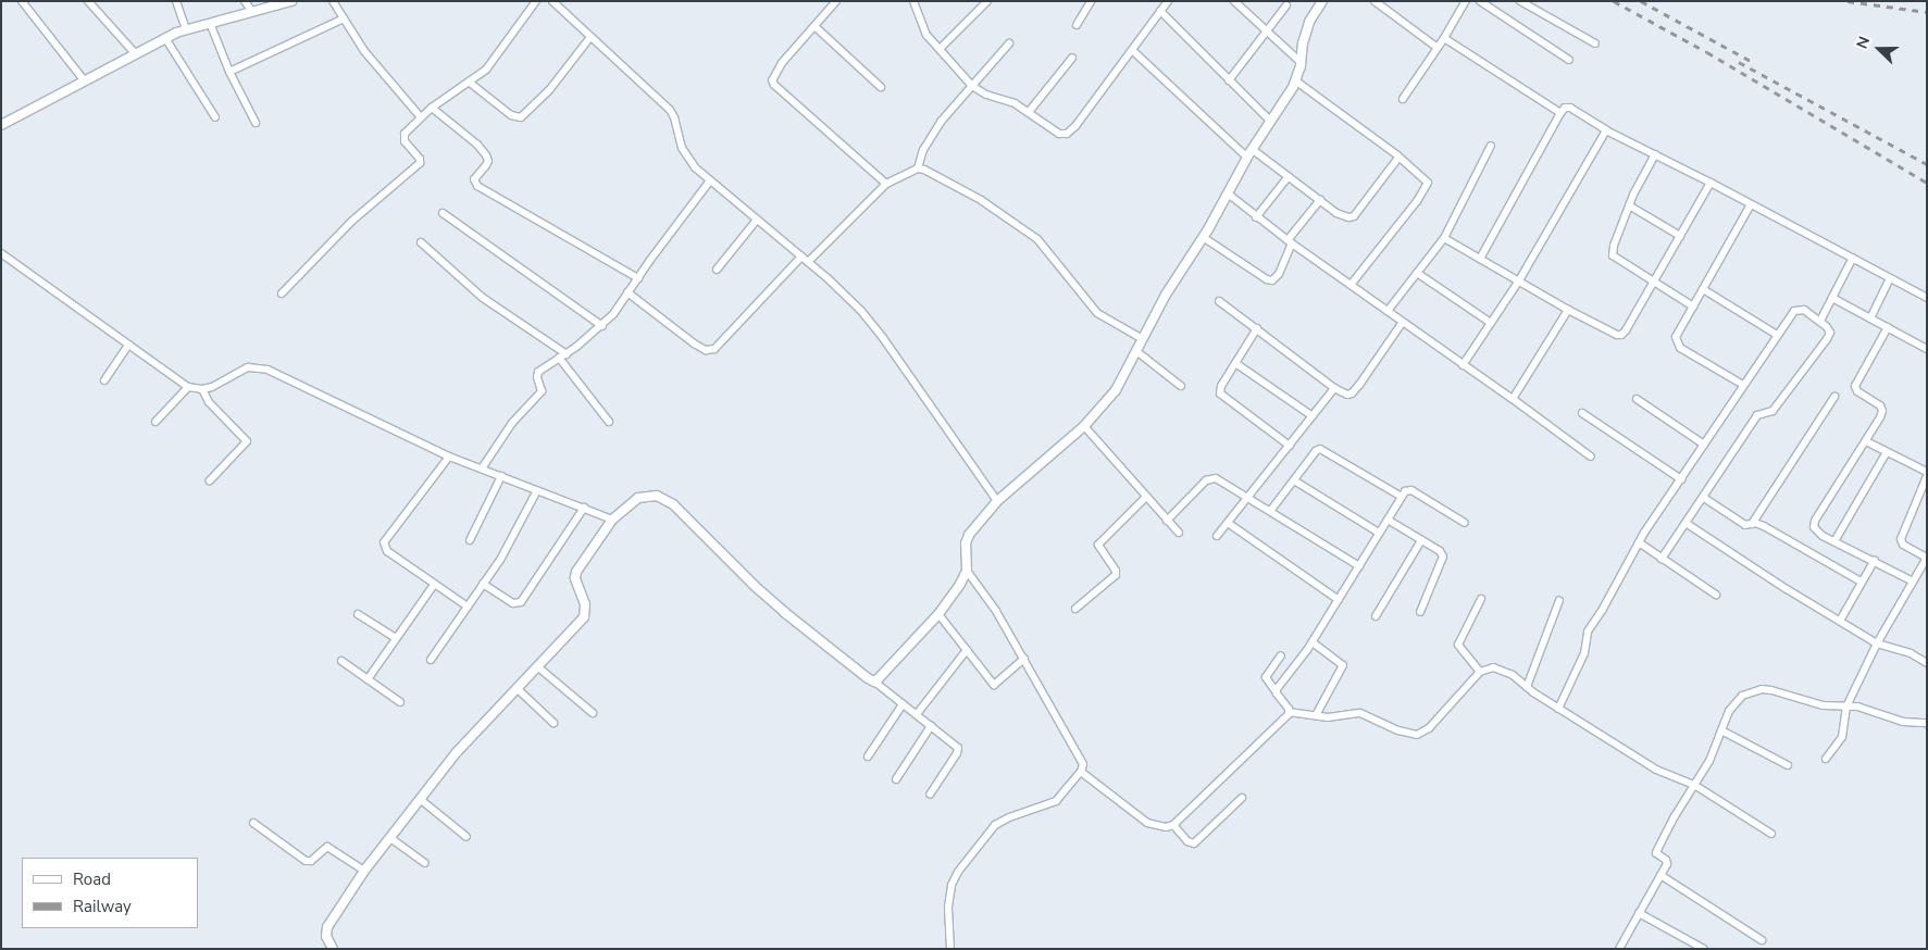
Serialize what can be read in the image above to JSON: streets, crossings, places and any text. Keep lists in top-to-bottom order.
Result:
{
  "legend": ["Road", "Railway"],
  "north": "left"
}
